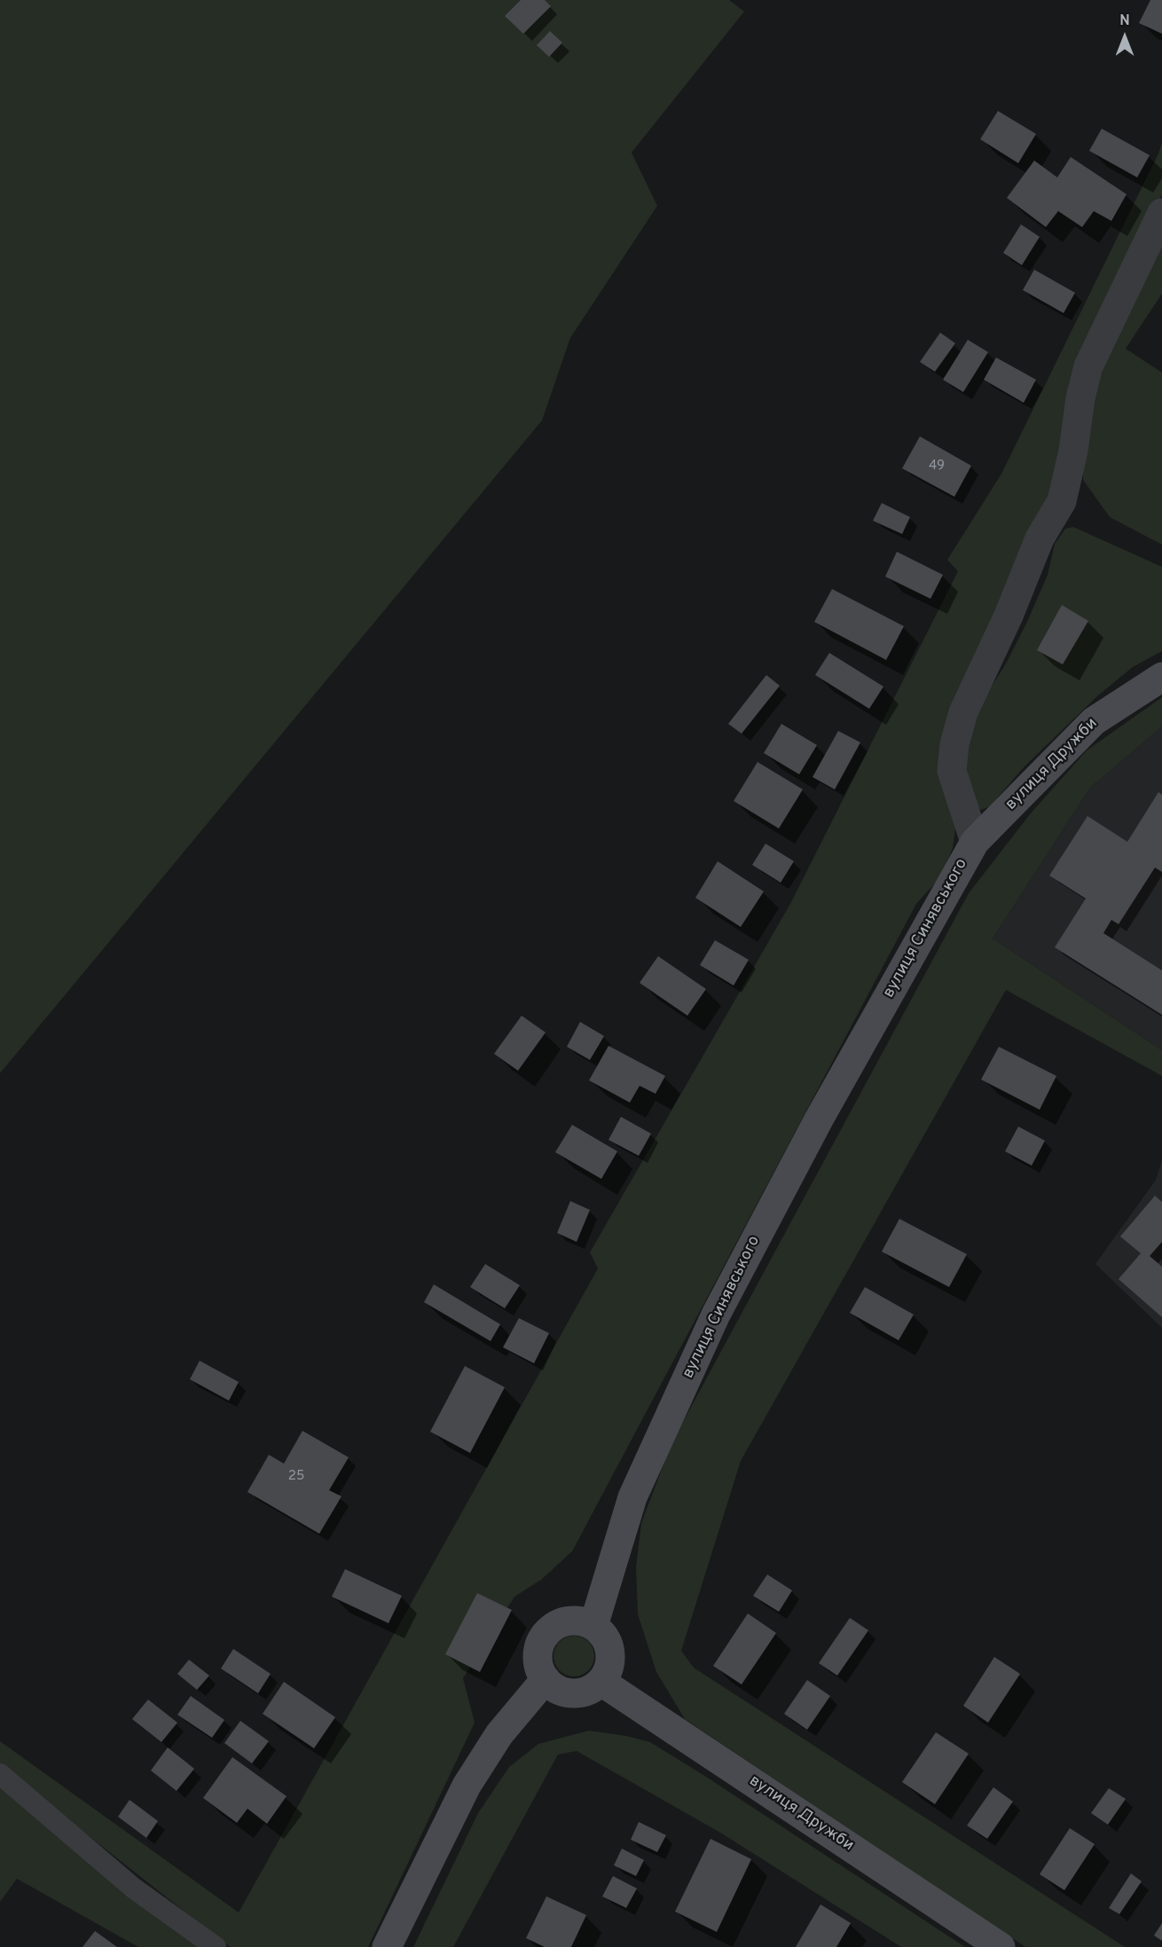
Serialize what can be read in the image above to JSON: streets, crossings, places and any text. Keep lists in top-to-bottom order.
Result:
{
  "streets": {
    "street": ["вулиця Дружби", "вулиця Синявського"]
  },
  "crossings": [
    ["вулиця Дружби", "вулиця Синявського"]
  ],
  "house_numbers": ["49", "25"],
  "north": "top"
}
